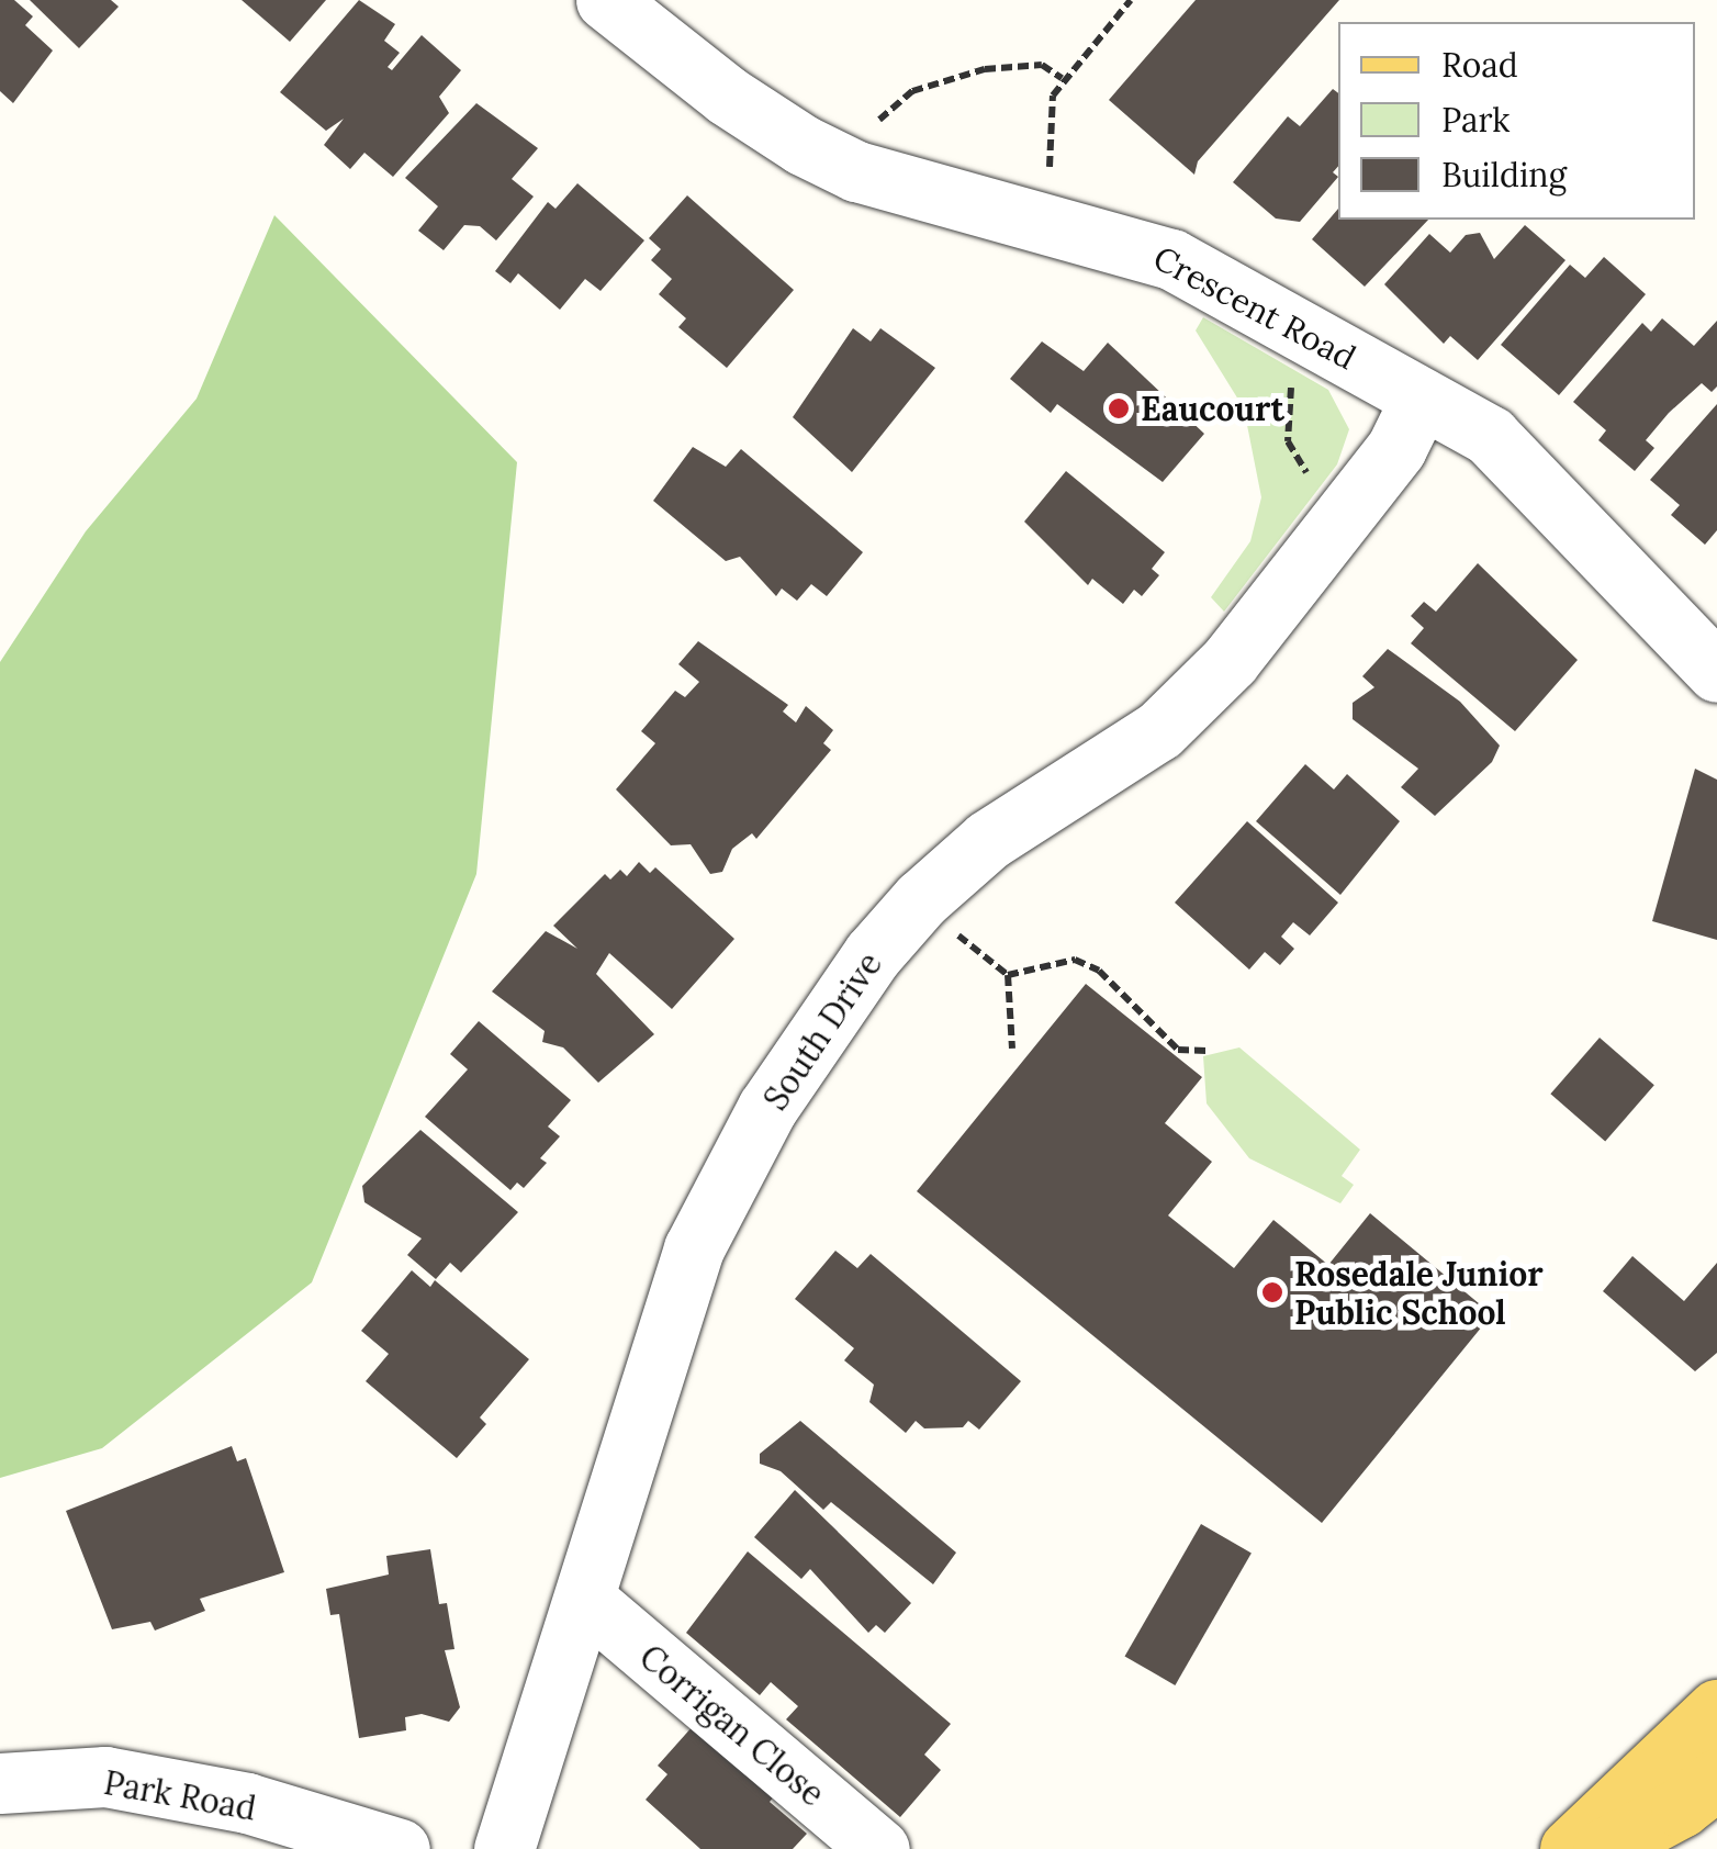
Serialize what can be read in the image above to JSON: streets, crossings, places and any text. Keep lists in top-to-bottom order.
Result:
{
  "streets": {
    "street": [
      "Crescent Road",
      "South Drive",
      "Corrigan Close",
      "Park Road"
    ]
  },
  "crossings": [
    ["Crescent Road", "South Drive"],
    ["South Drive", "Corrigan Close"]
  ],
  "places": ["Eaucourt", "Rosedale Junior Public School"],
  "legend": ["Road", "Park", "Building"]
}
